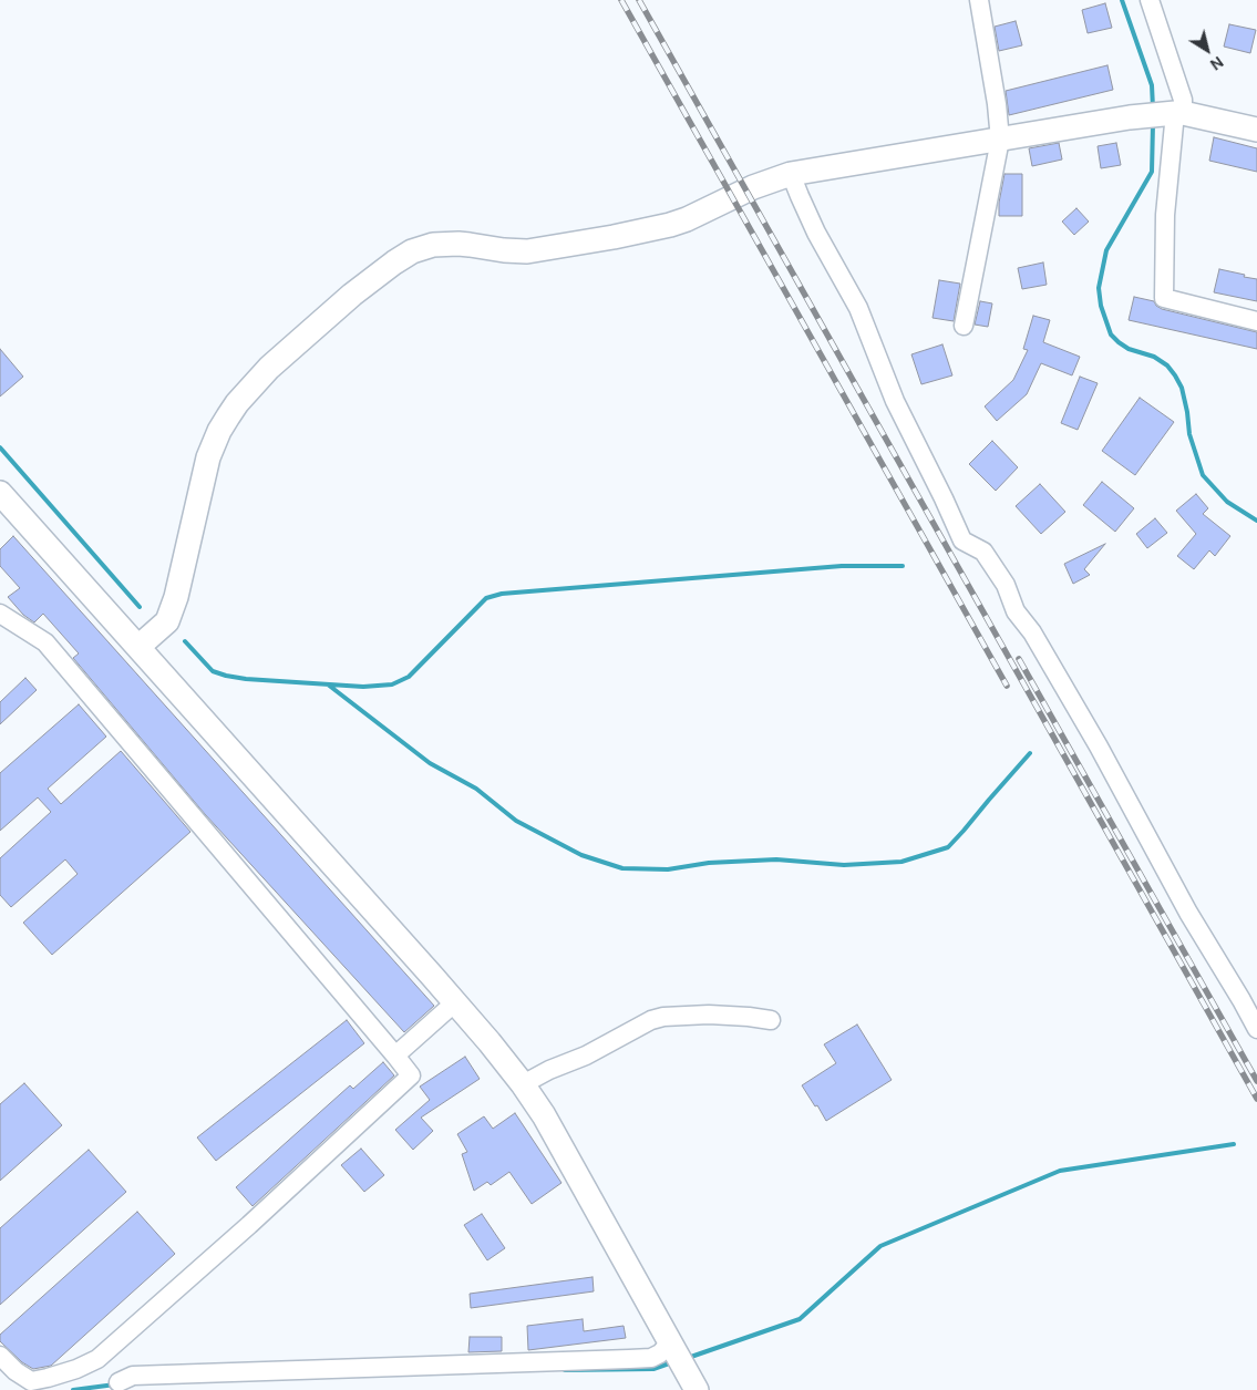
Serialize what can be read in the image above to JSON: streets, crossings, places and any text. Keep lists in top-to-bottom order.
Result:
{
  "north": "bottom right"
}
